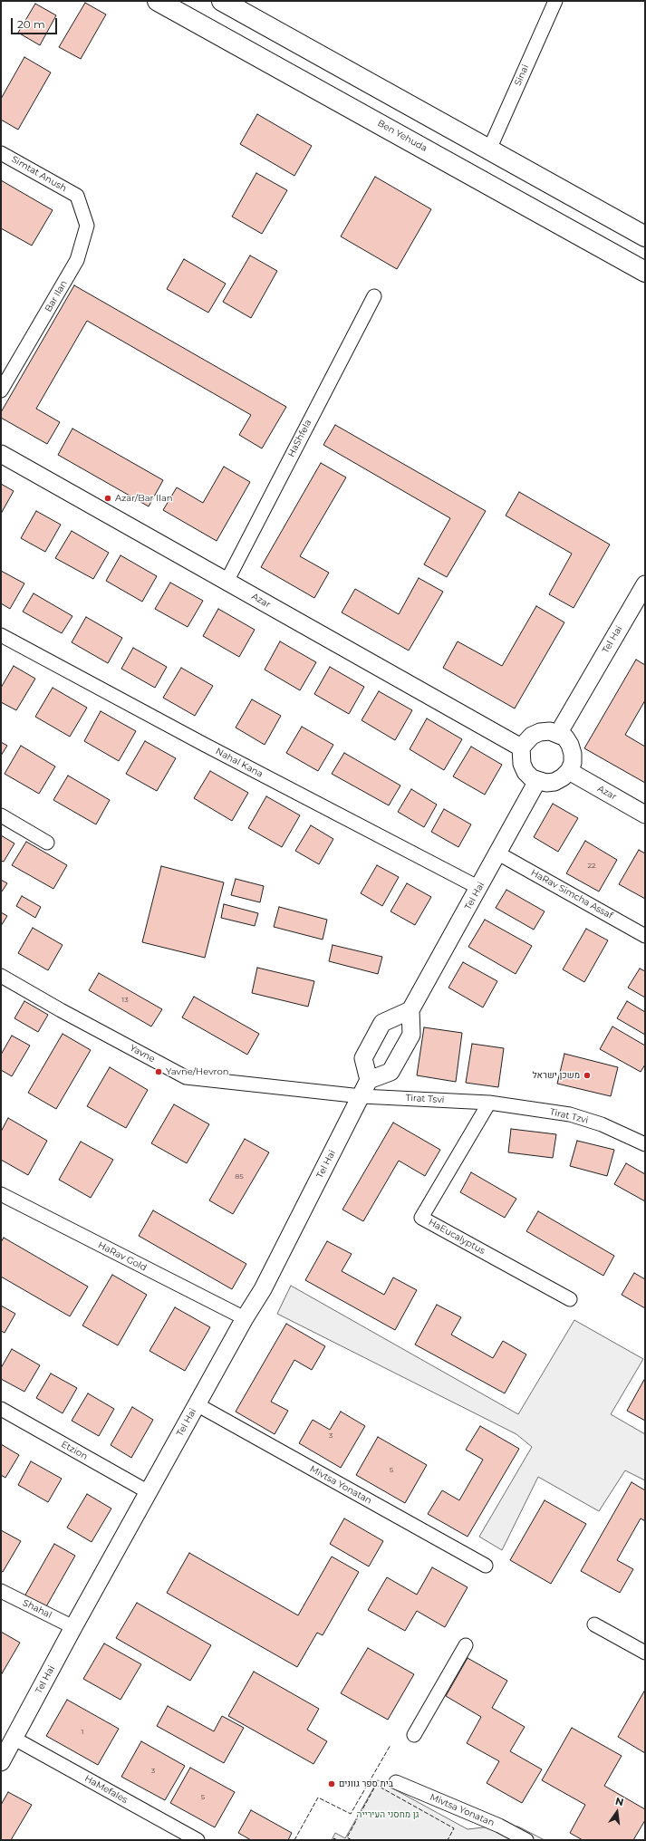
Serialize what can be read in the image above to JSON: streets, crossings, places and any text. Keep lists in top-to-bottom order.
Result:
{
  "streets": {
    "main road": ["Ben Yehuda"],
    "street": [
      "Sinai",
      "Simtat Anush",
      "Bar Ilan",
      "HaShfela",
      "Azar",
      "Tel Hai",
      "Nahal Kana",
      "HaRav Simcha Assaf",
      "Yavne",
      "Tirat Tsvi",
      "Tirat Tzvi",
      "HaEucalyptus",
      "HaRav Gold",
      "Etzion",
      "Mivtsa Yonatan",
      "Shahal",
      "HaMefales"
    ]
  },
  "crossings": [
    ["Simtat Anush", "Bar Ilan"],
    ["HaShfela", "Azar"],
    ["Azar", "Tel Hai"],
    ["Tel Hai", "Nahal Kana"],
    ["Tel Hai", "HaRav Simcha Assaf"],
    ["Tel Hai", "Yavne"],
    ["Tel Hai", "Tirat Tsvi"],
    ["Tel Hai", "HaRav Gold"],
    ["Tel Hai", "Etzion"],
    ["Tel Hai", "Mivtsa Yonatan"],
    ["Tel Hai", "Shahal"],
    ["Tel Hai", "HaMefales"],
    ["Yavne", "Tirat Tsvi"],
    ["Tirat Tsvi", "Tirat Tzvi"],
    ["Tirat Tsvi", "HaEucalyptus"],
    ["Tirat Tzvi", "HaEucalyptus"]
  ],
  "parks": ["גן מחסני העירייה"],
  "places": [
    "Azar/Bar Ilan",
    "Yavne/Hevron",
    "משכן ישראל",
    "בית ספר גוונים"
  ],
  "house_numbers": [
    "22",
    "13",
    "85",
    "3",
    "5",
    "1",
    "3",
    "5"
  ],
  "scale_bar": "20 m",
  "north": "top"
}
